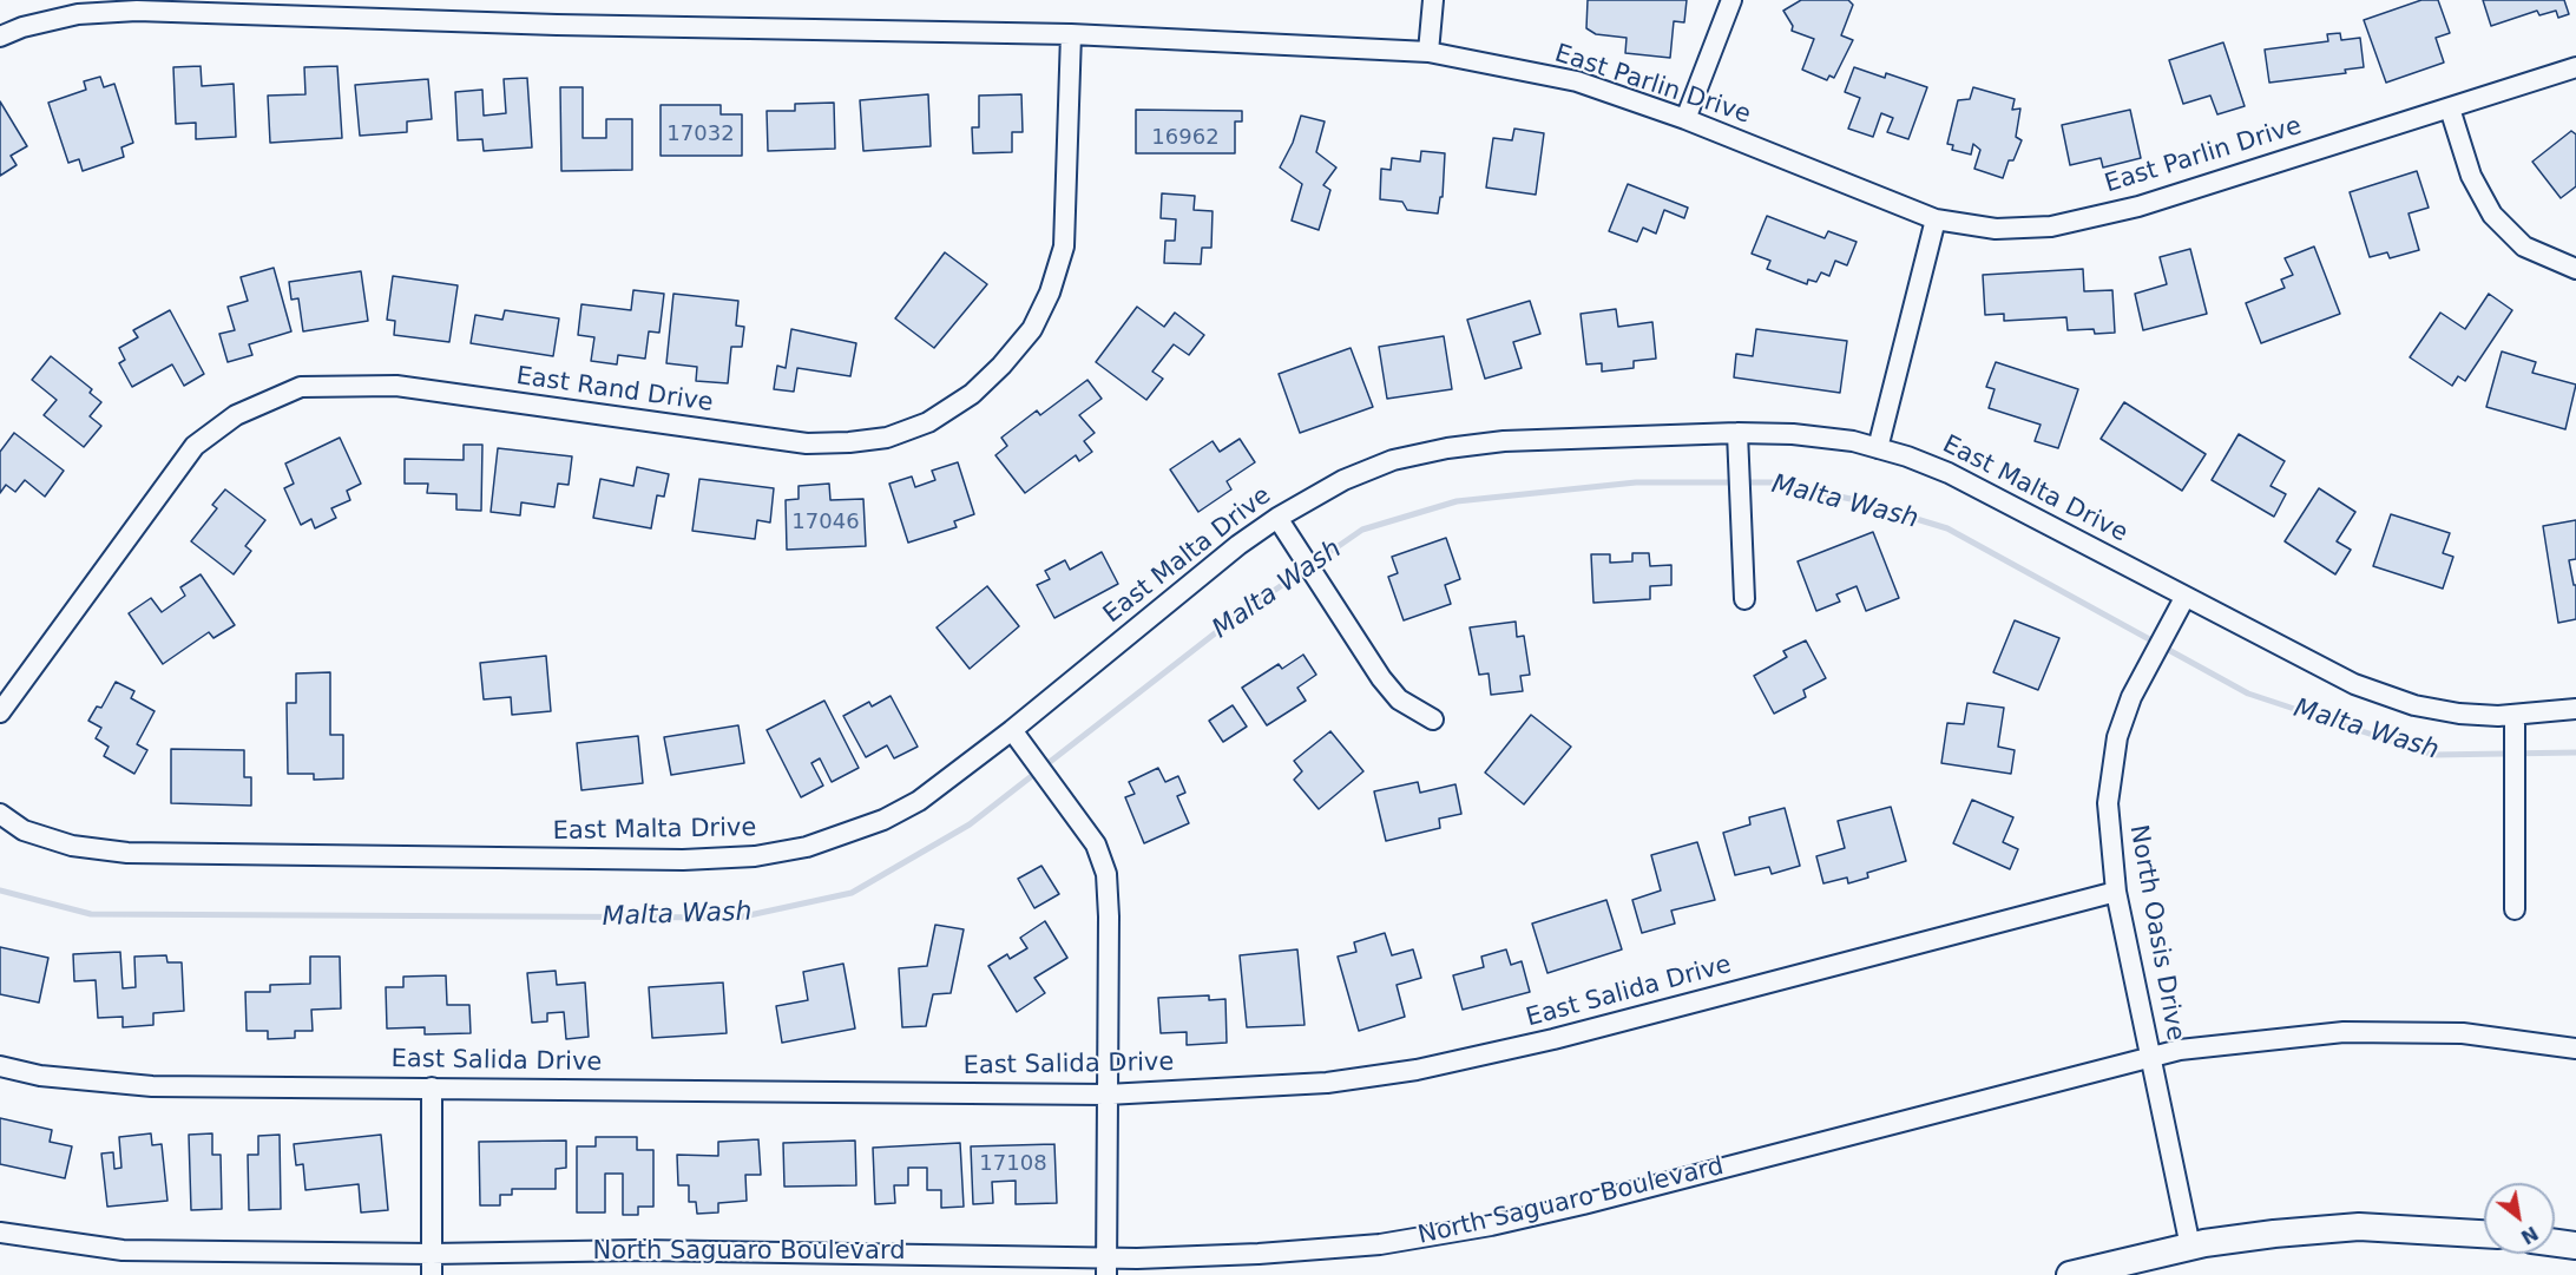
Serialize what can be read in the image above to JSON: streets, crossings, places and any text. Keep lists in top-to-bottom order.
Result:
{
  "streets": {
    "street": [
      "East Parlin Drive",
      "East Rand Drive",
      "East Malta Drive",
      "North Oasis Drive",
      "East Salida Drive",
      "North Saguaro Boulevard"
    ]
  },
  "crossings": [
    ["East Parlin Drive", "East Rand Drive"],
    ["East Malta Drive", "North Oasis Drive"],
    ["North Oasis Drive", "East Salida Drive"],
    ["North Oasis Drive", "North Saguaro Boulevard"]
  ],
  "water": ["Malta Wash"],
  "house_numbers": [
    "17032",
    "16962",
    "17046",
    "17108"
  ],
  "north": "bottom right"
}
